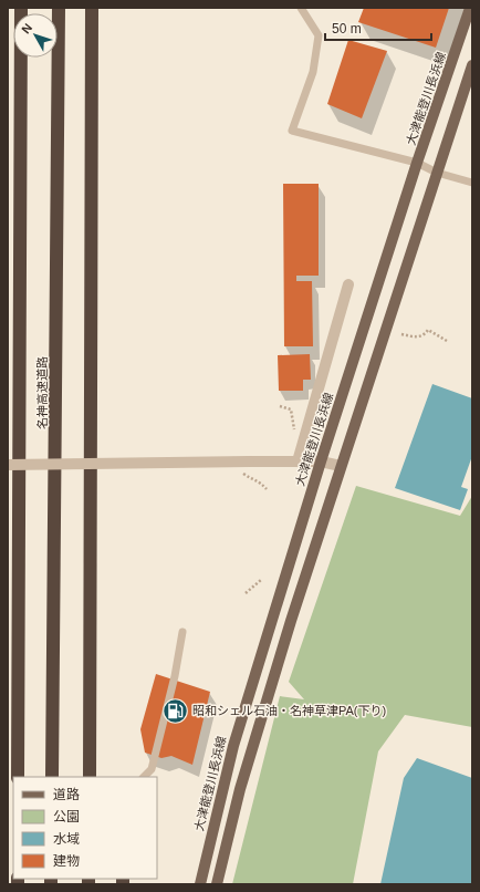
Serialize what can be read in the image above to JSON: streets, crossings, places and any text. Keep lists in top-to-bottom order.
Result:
{
  "streets": {
    "highway": ["名神高速道路"],
    "main road": ["大津能登川長浜線"]
  },
  "places": {
    "fuel station": ["昭和シェル石油・名神草津PA(下り)"]
  },
  "legend": [
    "道路",
    "公園",
    "水域",
    "建物"
  ],
  "scale_bar": "50 m",
  "north": "top left"
}
